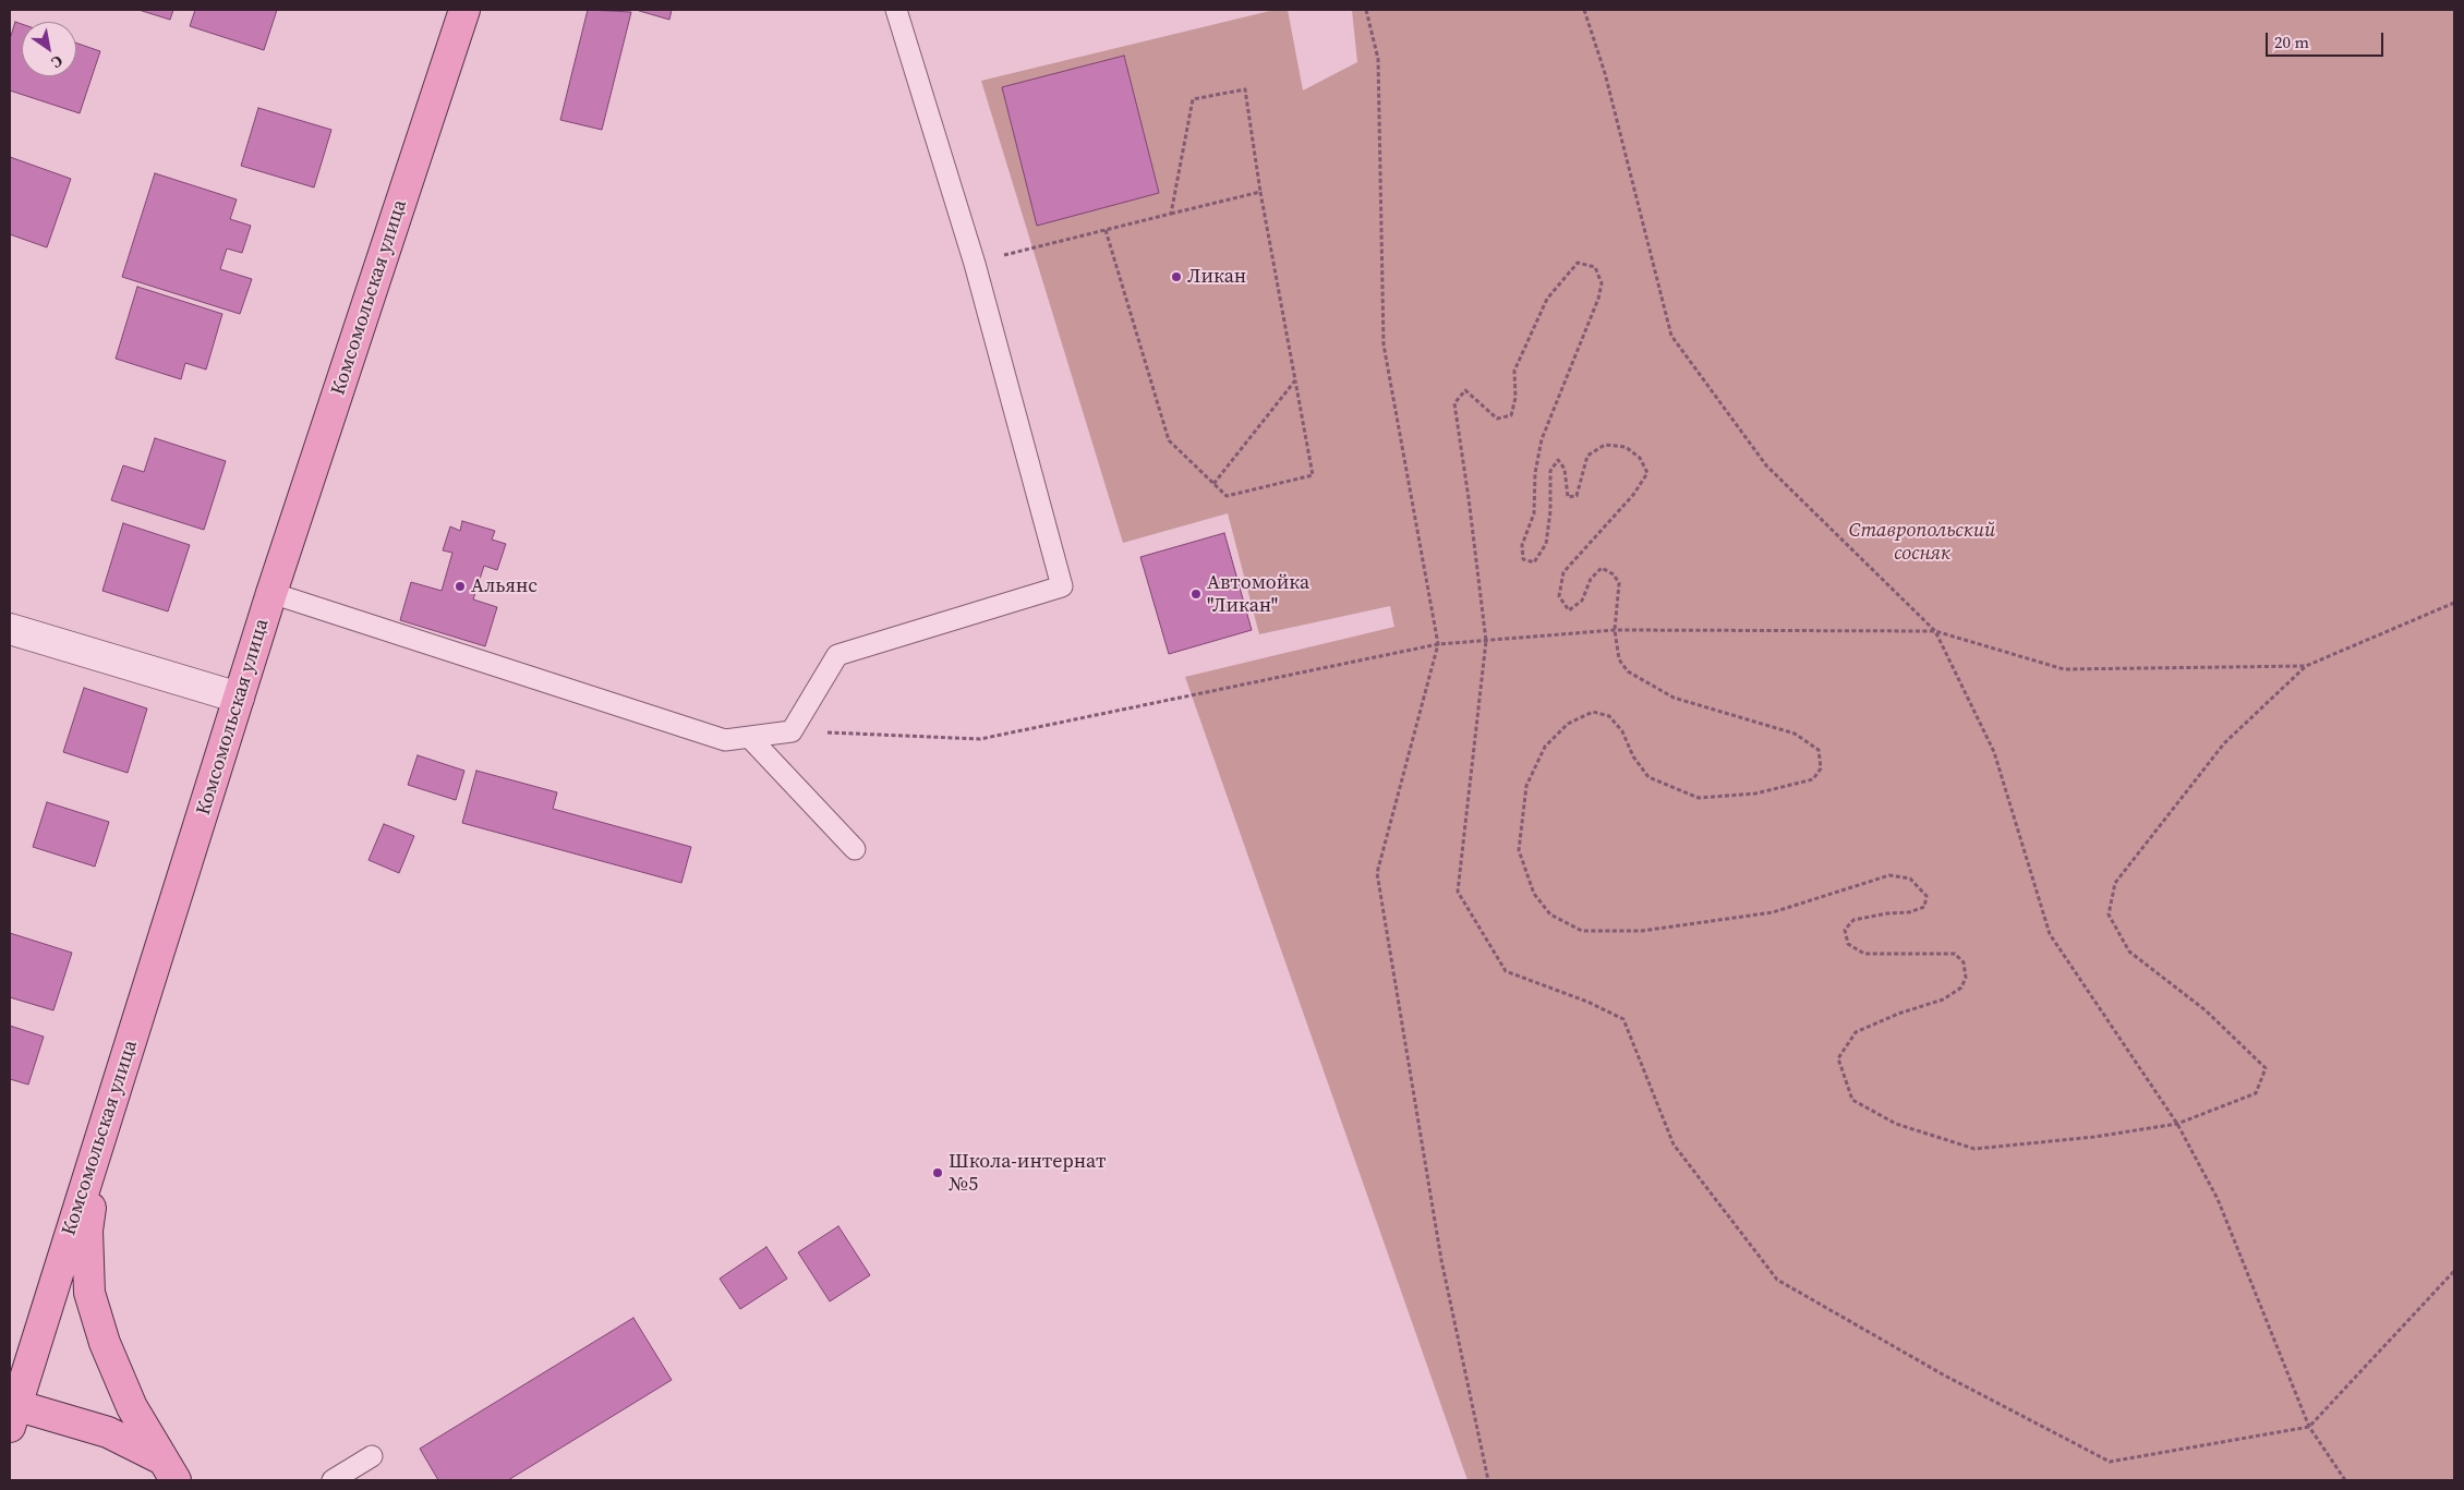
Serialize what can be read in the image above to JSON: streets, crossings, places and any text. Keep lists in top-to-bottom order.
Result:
{
  "streets": {
    "main road": ["Комсомольская улица"]
  },
  "parks": ["Ставропольский сосняк"],
  "places": [
    "Ликан",
    "Альянс",
    "Автомойка \"Ликан\"",
    "Школа-интернат №5"
  ],
  "scale_bar": "20 m",
  "north": "bottom right"
}
